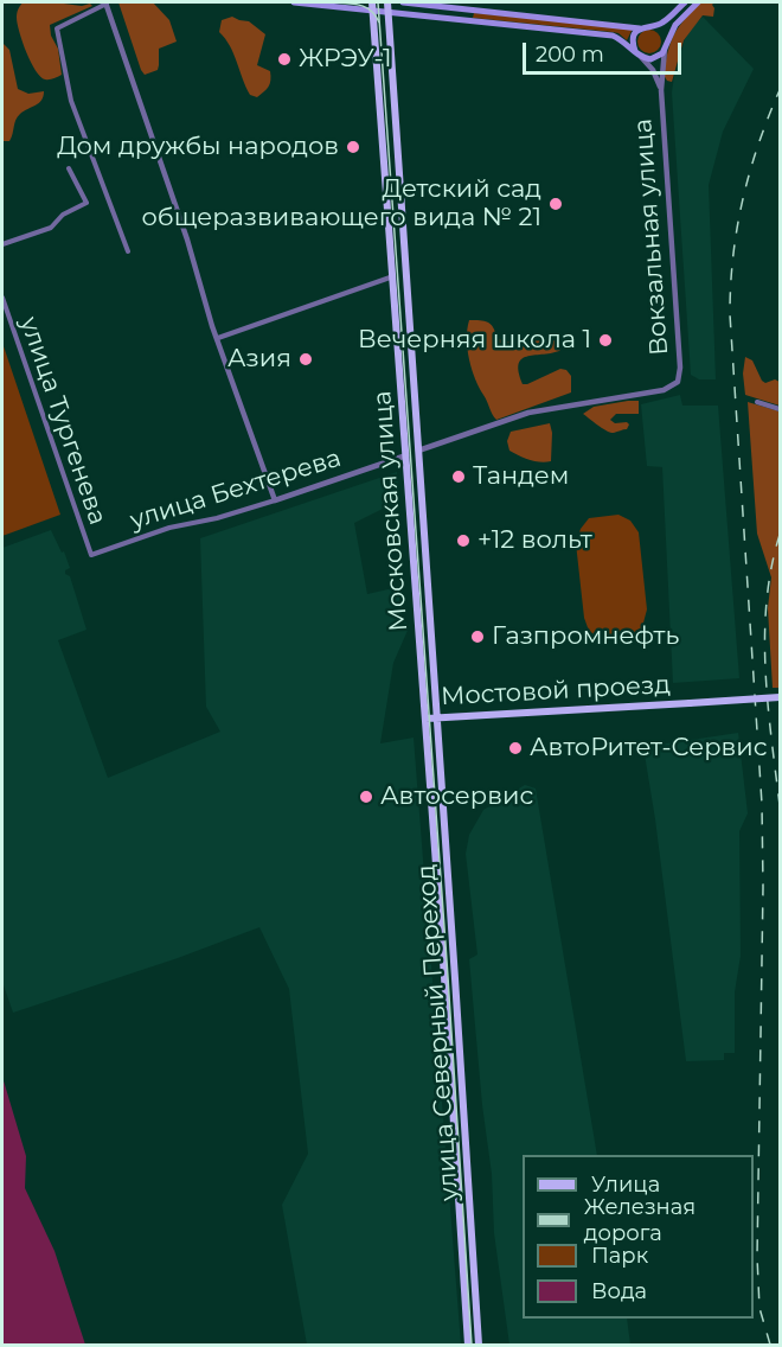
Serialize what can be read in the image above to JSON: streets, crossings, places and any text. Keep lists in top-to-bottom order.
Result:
{
  "streets": {
    "main road": [
      "Вокзальная улица",
      "улица Бехтерева",
      "Московская улица",
      "Мостовой проезд",
      "улица Северный Переход"
    ],
    "street": ["улица Тургенева"]
  },
  "crossings": [
    ["Вокзальная улица", "улица Бехтерева"],
    ["улица Тургенева", "улица Бехтерева"],
    ["улица Бехтерева", "Московская улица"],
    ["Московская улица", "Мостовой проезд"],
    ["Московская улица", "улица Северный Переход"],
    ["Мостовой проезд", "улица Северный Переход"]
  ],
  "places": [
    "ЖРЭУ-1",
    "Дом дружбы народов",
    "Детский сад общеразвивающего вида № 21",
    "Вечерняя школа 1",
    "Азия",
    "Тандем",
    "+12 вольт",
    "Газпромнефть",
    "АвтоРитет-Сервис",
    "Автосервис"
  ],
  "legend": [
    "Улица",
    "Железная дорога",
    "Парк",
    "Вода"
  ],
  "scale_bar": "200 m"
}
